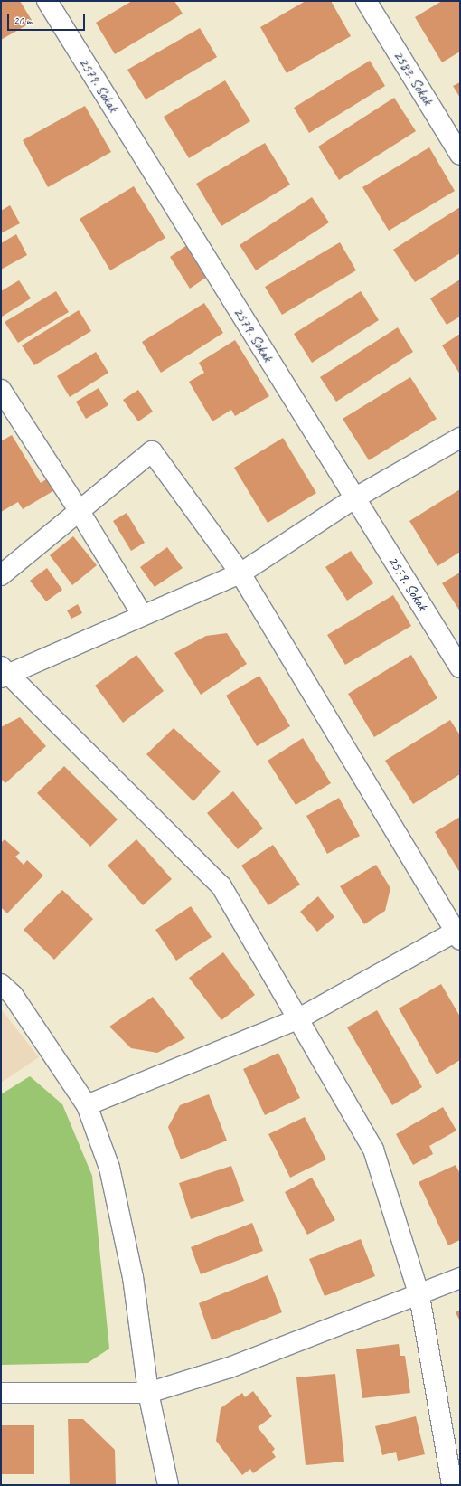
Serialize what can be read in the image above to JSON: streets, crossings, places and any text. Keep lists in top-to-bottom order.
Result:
{
  "streets": {
    "street": ["2583. Sokak", "2579. Sokak"]
  },
  "scale_bar": "20 m"
}
